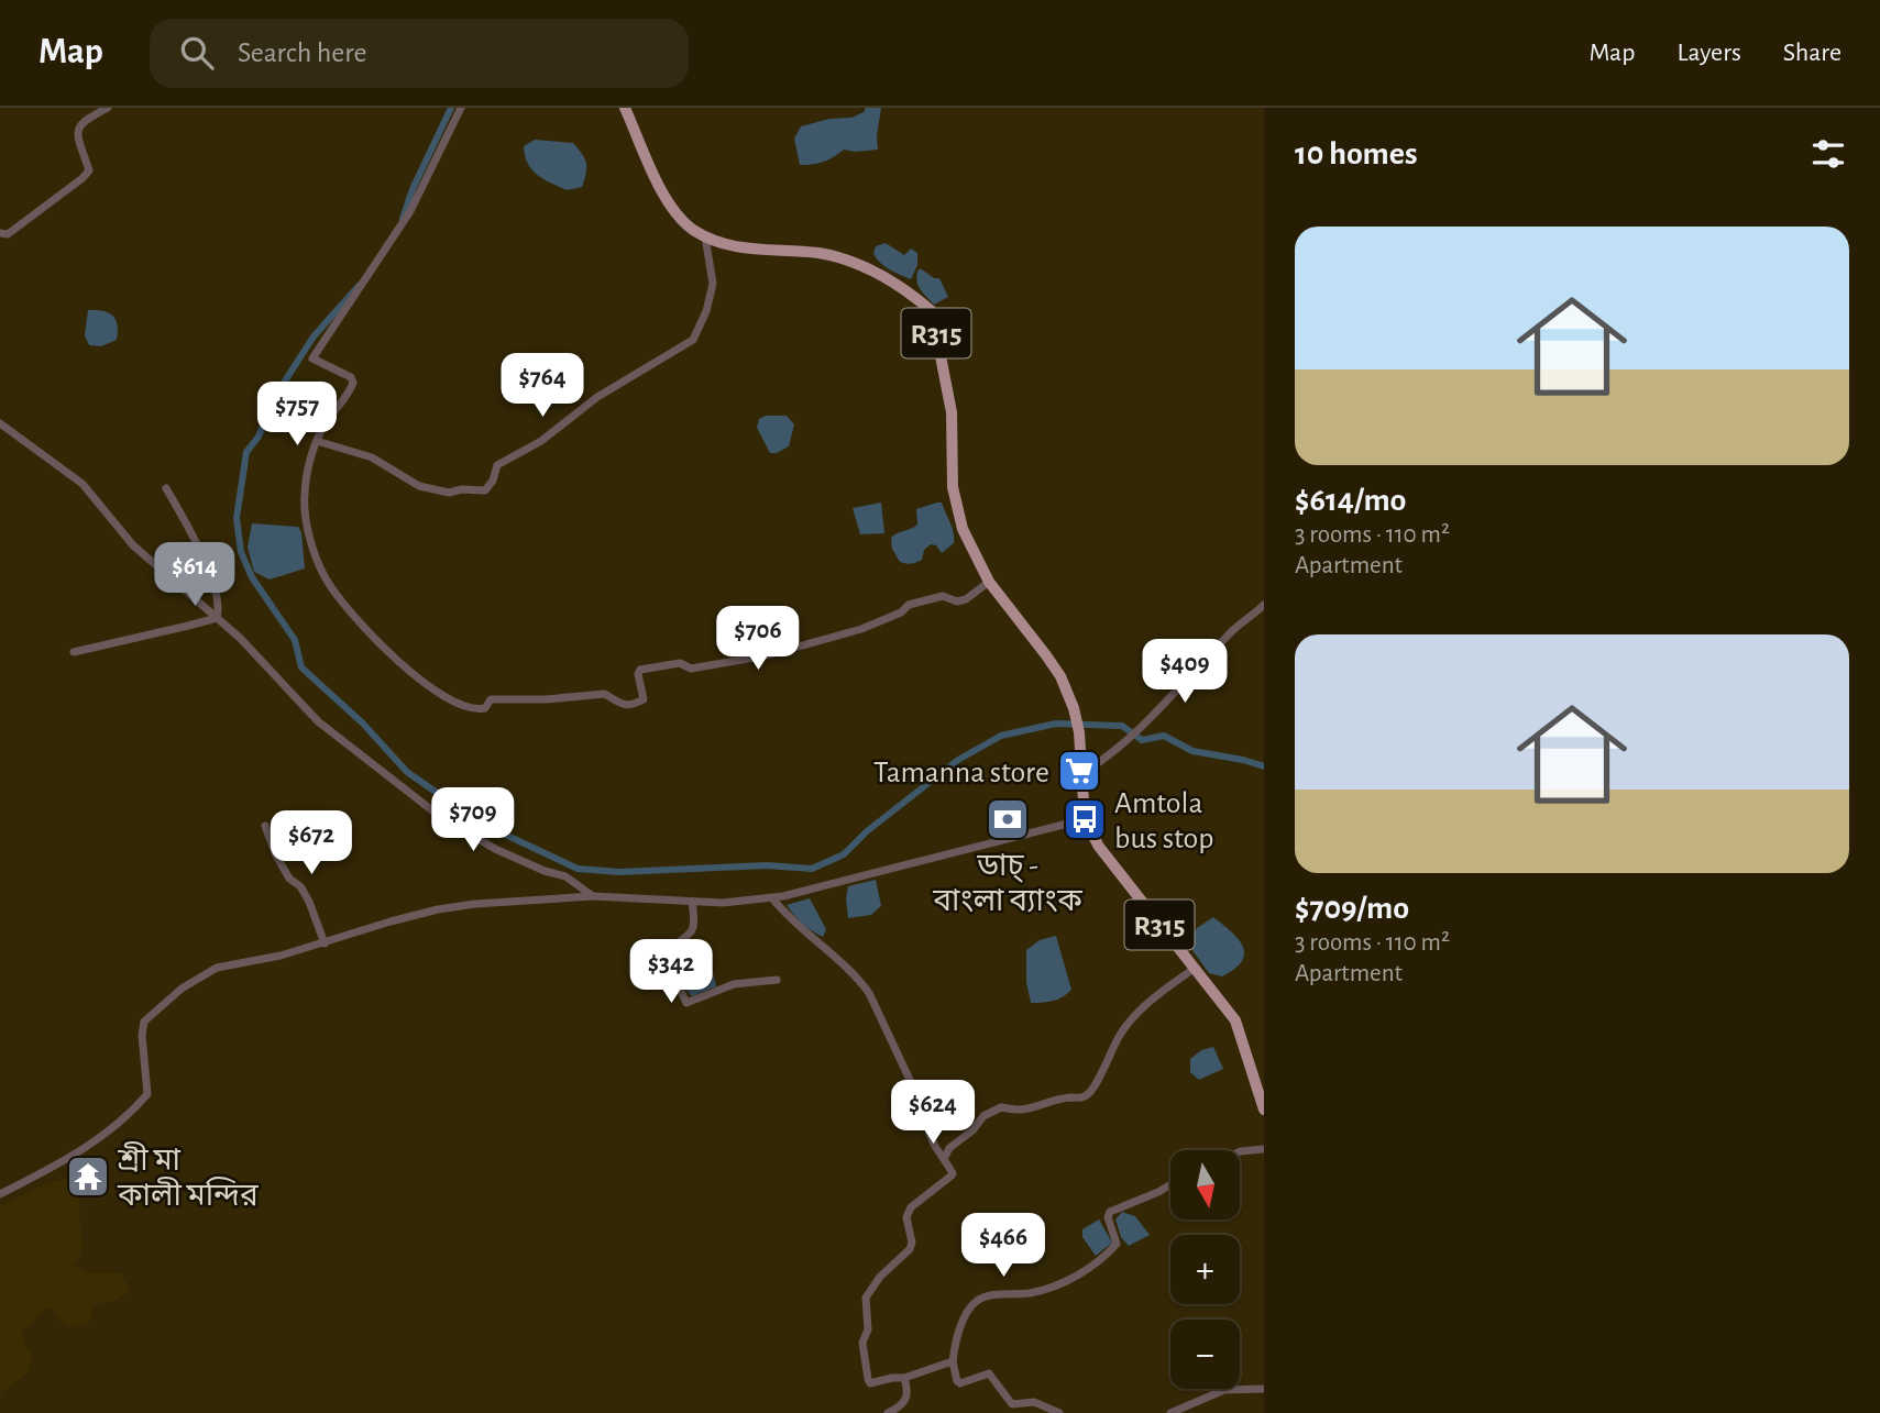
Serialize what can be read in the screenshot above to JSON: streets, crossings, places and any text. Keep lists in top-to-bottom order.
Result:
{
  "streets": {
    "main road": ["R315"]
  },
  "places": {
    "supermarket": ["Tamanna store"],
    "bank": ["ডাচ্ - বাংলা ব্যাংক"],
    "bus stop": ["Amtola bus stop"],
    "temple": ["শ্রী মা কালী মন্দির"]
  },
  "north": "bottom",
  "page": {
    "header": "Map",
    "search": "Search here",
    "nav": ["Map", "Layers", "Share"],
    "heading": "10 homes",
    "list": [
      {
        "name": "$614/mo",
        "note": "3 rooms · 110 m² · Apartment"
      },
      {
        "name": "$709/mo",
        "note": "3 rooms · 110 m² · Apartment"
      }
    ],
    "price": [
      "$764",
      "$757",
      "$614",
      "$706",
      "$409",
      "$709",
      "$672",
      "$342",
      "$624",
      "$466"
    ],
    "map_buttons": ["+", "−"]
  }
}
